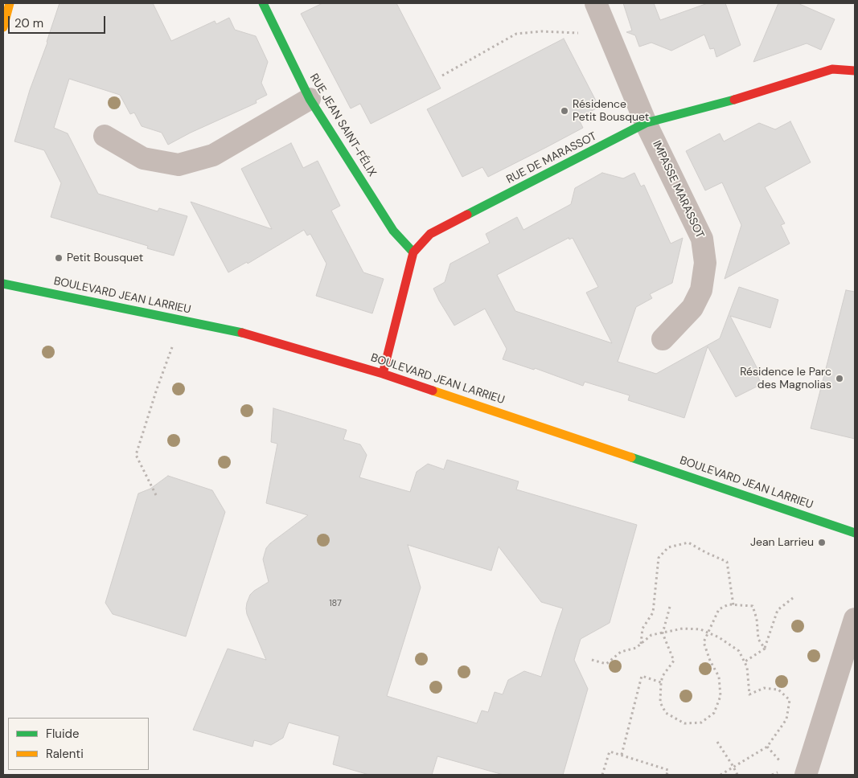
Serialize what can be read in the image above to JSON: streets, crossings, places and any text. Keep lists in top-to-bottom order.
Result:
{
  "streets": {
    "street": [
      "RUE JEAN SAINT-FÉLIX",
      "RUE DE MARASSOT",
      "IMPASSE MARASSOT",
      "BOULEVARD JEAN LARRIEU"
    ]
  },
  "crossings": [
    ["RUE JEAN SAINT-FÉLIX", "RUE DE MARASSOT"],
    ["RUE DE MARASSOT", "IMPASSE MARASSOT"],
    ["RUE DE MARASSOT", "BOULEVARD JEAN LARRIEU"]
  ],
  "places": [
    "Résidence Petit Bousquet",
    "Petit Bousquet",
    "Résidence le Parc des Magnolias",
    "Jean Larrieu"
  ],
  "house_numbers": ["187"],
  "legend": ["Fluide", "Ralenti"],
  "scale_bar": "20 m"
}
